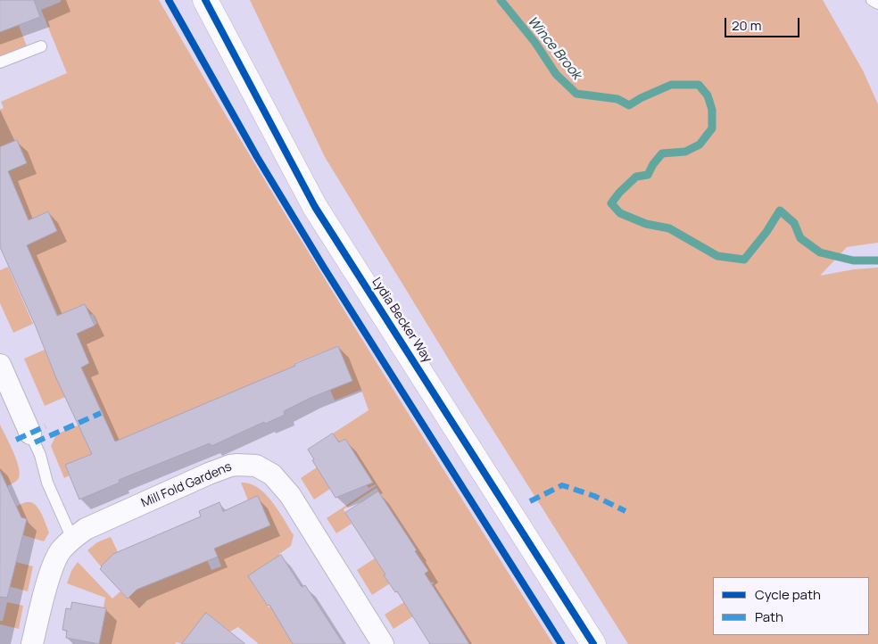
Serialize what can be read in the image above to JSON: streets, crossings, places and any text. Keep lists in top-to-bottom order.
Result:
{
  "streets": {
    "street": ["Lydia Becker Way", "Mill Fold Gardens"]
  },
  "water": ["Wince Brook"],
  "legend": ["Cycle path", "Path"],
  "scale_bar": "20 m"
}
